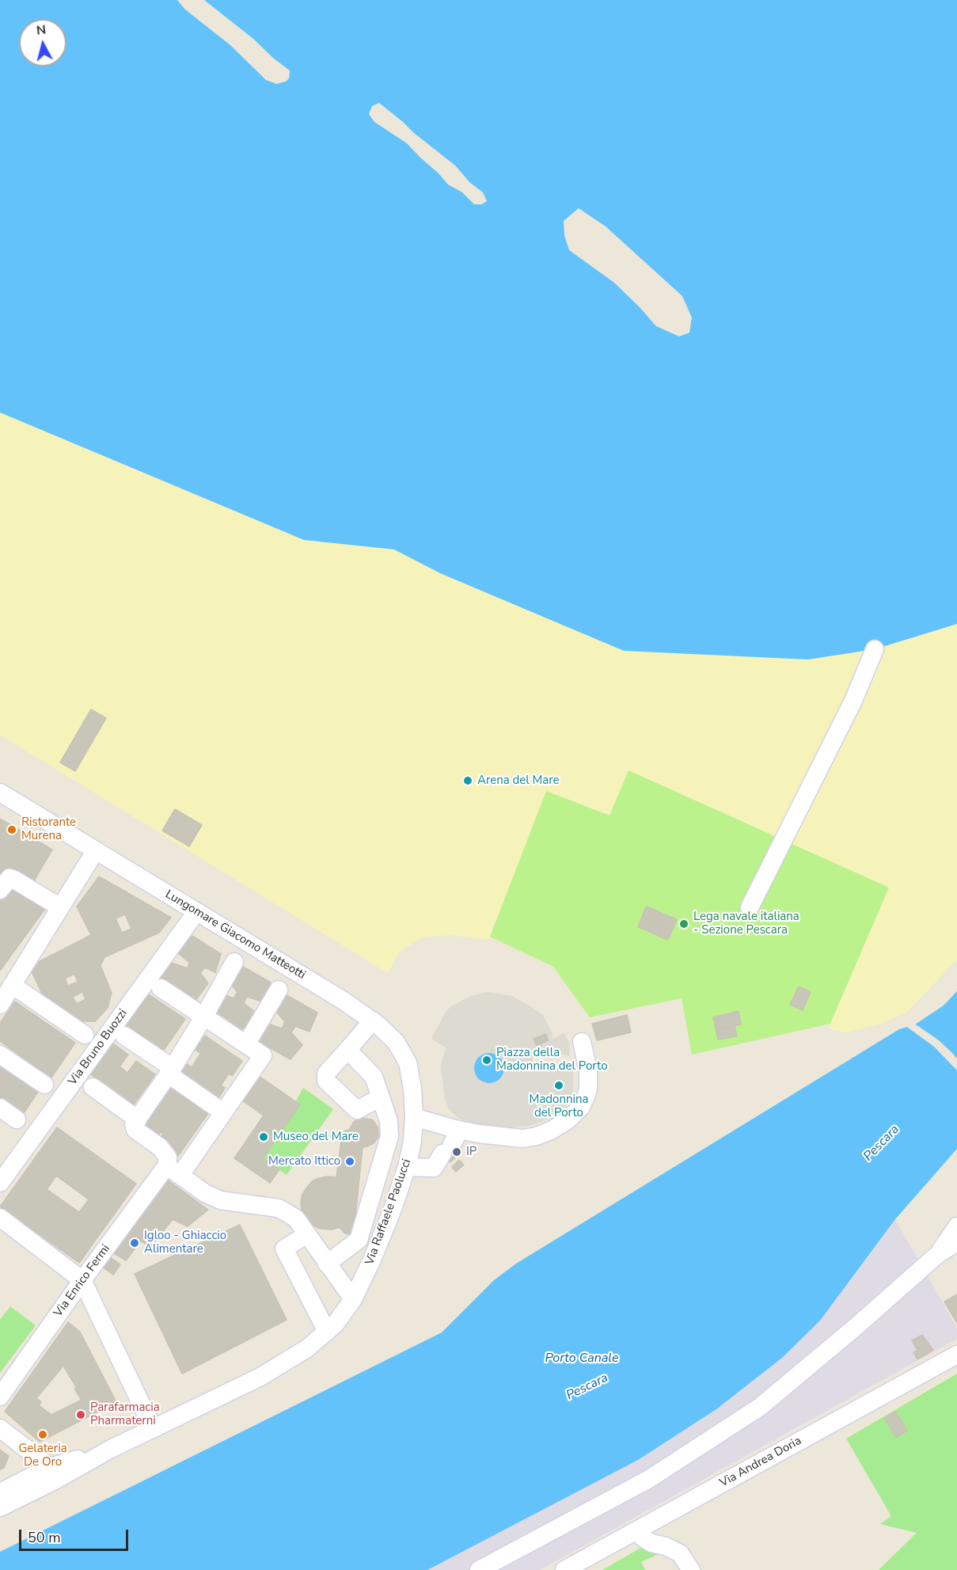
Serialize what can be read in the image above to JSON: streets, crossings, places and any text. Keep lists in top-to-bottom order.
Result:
{
  "streets": {
    "street": [
      "Lungomare Giacomo Matteotti",
      "Via Bruno Buozzi",
      "Via Raffaele Paolucci",
      "Via Enrico Fermi",
      "Via Andrea Doria"
    ]
  },
  "crossings": [
    ["Lungomare Giacomo Matteotti", "Via Bruno Buozzi"],
    ["Lungomare Giacomo Matteotti", "Via Raffaele Paolucci"]
  ],
  "water": ["Pescara", "Porto Canale"],
  "places": [
    "Arena del Mare",
    "Ristorante Murena",
    "Lega navale italiana - Sezione Pescara",
    "Piazza della Madonnina del Porto",
    "Madonnina del Porto",
    "Museo del Mare",
    "IP",
    "Mercato Ittico",
    "Igloo - Ghiaccio Alimentare",
    "Parafarmacia Pharmaterni",
    "Gelateria De Oro"
  ],
  "scale_bar": "50 m",
  "north": "top"
}
